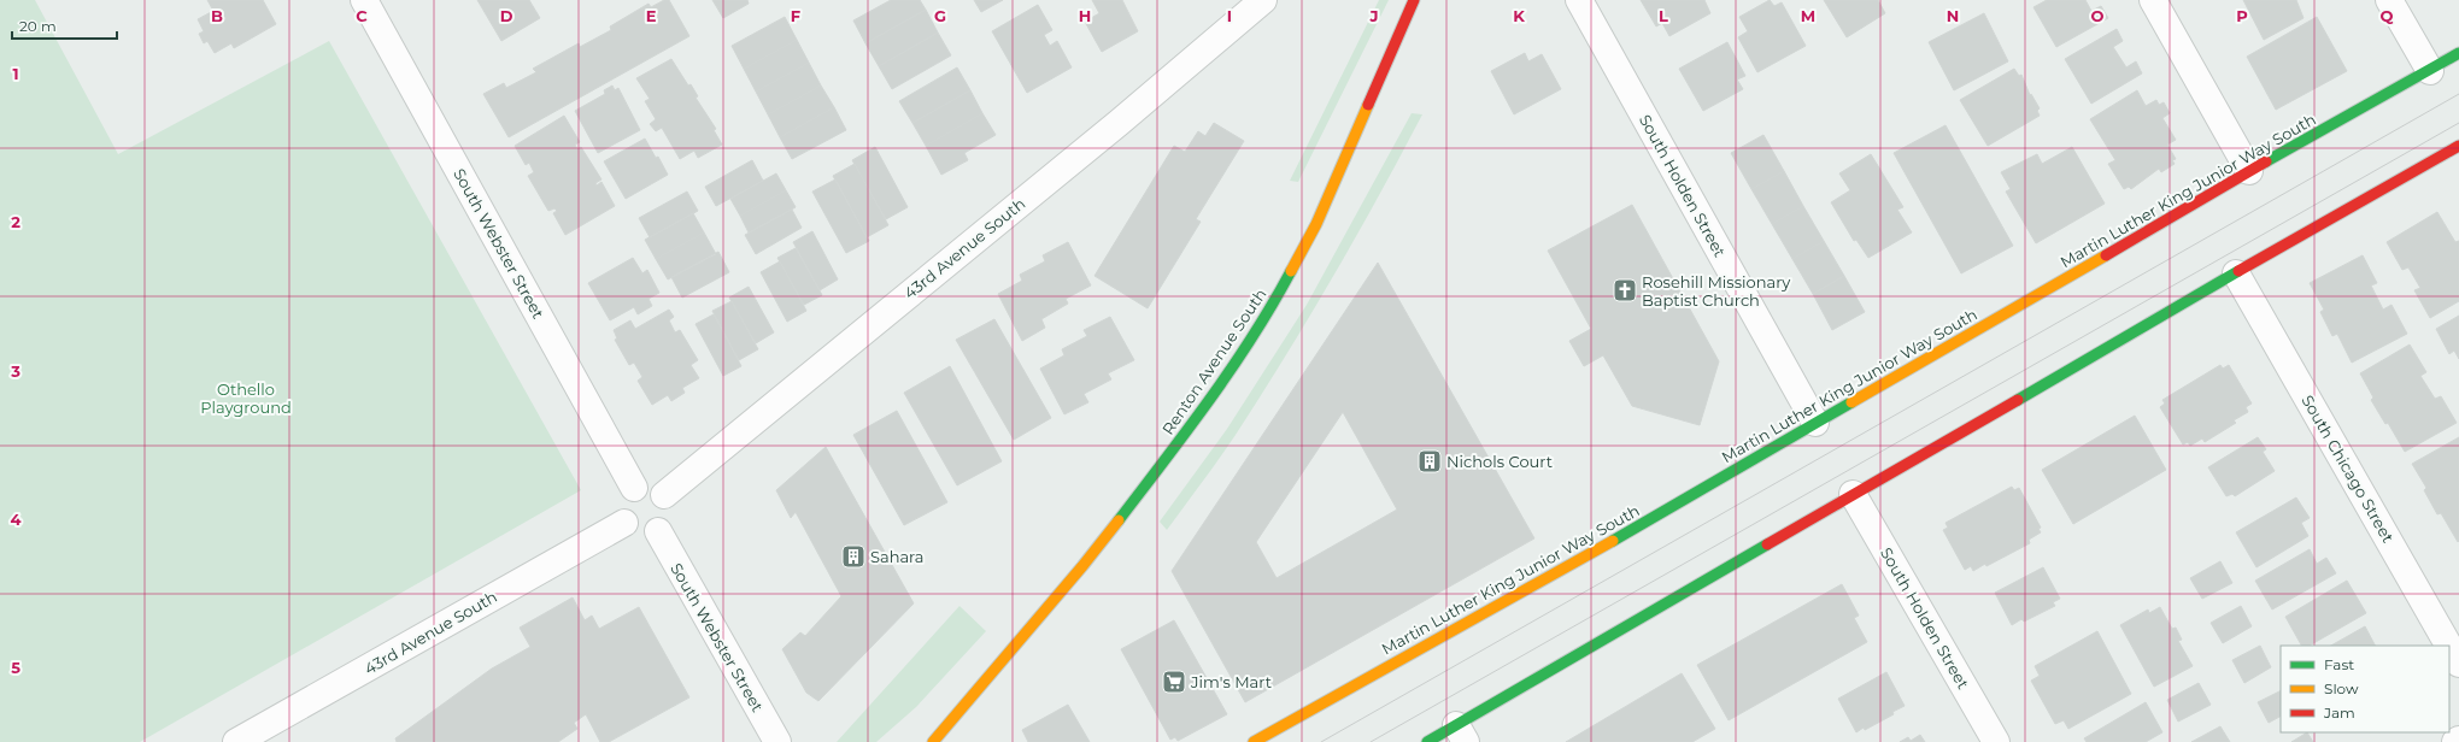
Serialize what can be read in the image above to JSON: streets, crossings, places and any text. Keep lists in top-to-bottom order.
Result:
{
  "streets": {
    "main road": ["Martin Luther King Junior Way South", "Renton Avenue South"],
    "street": [
      "South Holden Street",
      "South Webster Street",
      "43rd Avenue South",
      "South Chicago Street"
    ]
  },
  "crossings": [
    ["South Holden Street", "Martin Luther King Junior Way South"],
    ["South Webster Street", "43rd Avenue South"]
  ],
  "parks": ["Othello Playground"],
  "places": {
    "church": ["Rosehill Missionary Baptist Church"],
    "building": ["Nichols Court", "Sahara"],
    "supermarket": ["Jim's Mart"]
  },
  "legend": ["Fast", "Slow", "Jam"],
  "scale_bar": "20 m",
  "grid": {
    "columns": [
      "B",
      "C",
      "D",
      "E",
      "F",
      "G",
      "H",
      "I",
      "J",
      "K",
      "L",
      "M",
      "N",
      "O",
      "P",
      "Q"
    ],
    "rows": [
      "1",
      "2",
      "3",
      "4",
      "5"
    ]
  }
}
